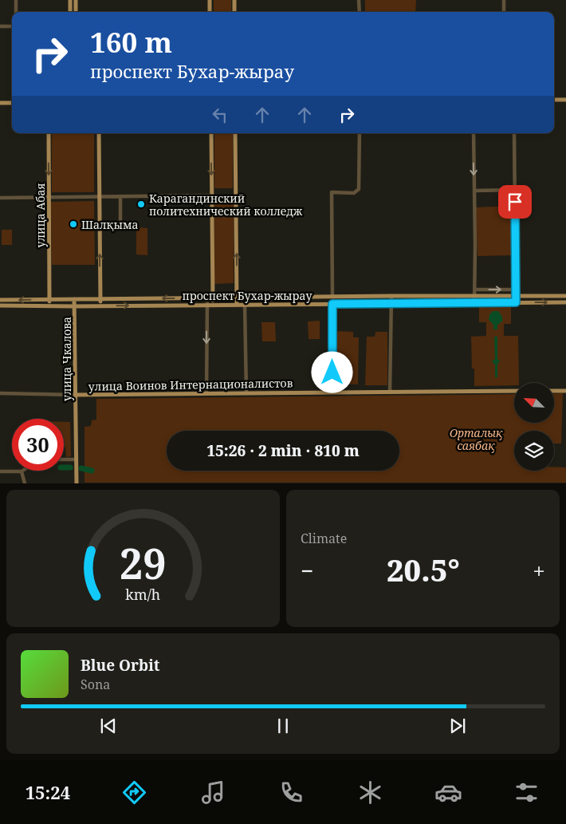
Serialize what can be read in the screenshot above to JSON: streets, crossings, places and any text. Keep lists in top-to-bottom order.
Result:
{
  "streets": {
    "main road": [
      "улица Абая",
      "проспект Бухар-жырау",
      "улица Чкалова",
      "улица Воинов Интернационалистов"
    ]
  },
  "crossings": [
    ["улица Абая", "проспект Бухар-жырау"],
    ["проспект Бухар-жырау", "улица Чкалова"],
    ["улица Чкалова", "улица Воинов Интернационалистов"]
  ],
  "one_way": ["улица Абая"],
  "parks": ["Орталық саябақ"],
  "places": ["Карагандинский политехнический колледж", "Шалқыма"],
  "north": "top left",
  "page": {
    "turn": ["160 m", "проспект Бухар-жырау"],
    "limit": "30",
    "trip": "15:26 · 2 min · 810 m",
    "tile": "Climate",
    "heat": ["−", "20.5°", "+"],
    "song": ["Blue Orbit", "Sona"],
    "tabs": "15:24",
    "gauge": ["29", "km/h"]
  }
}
